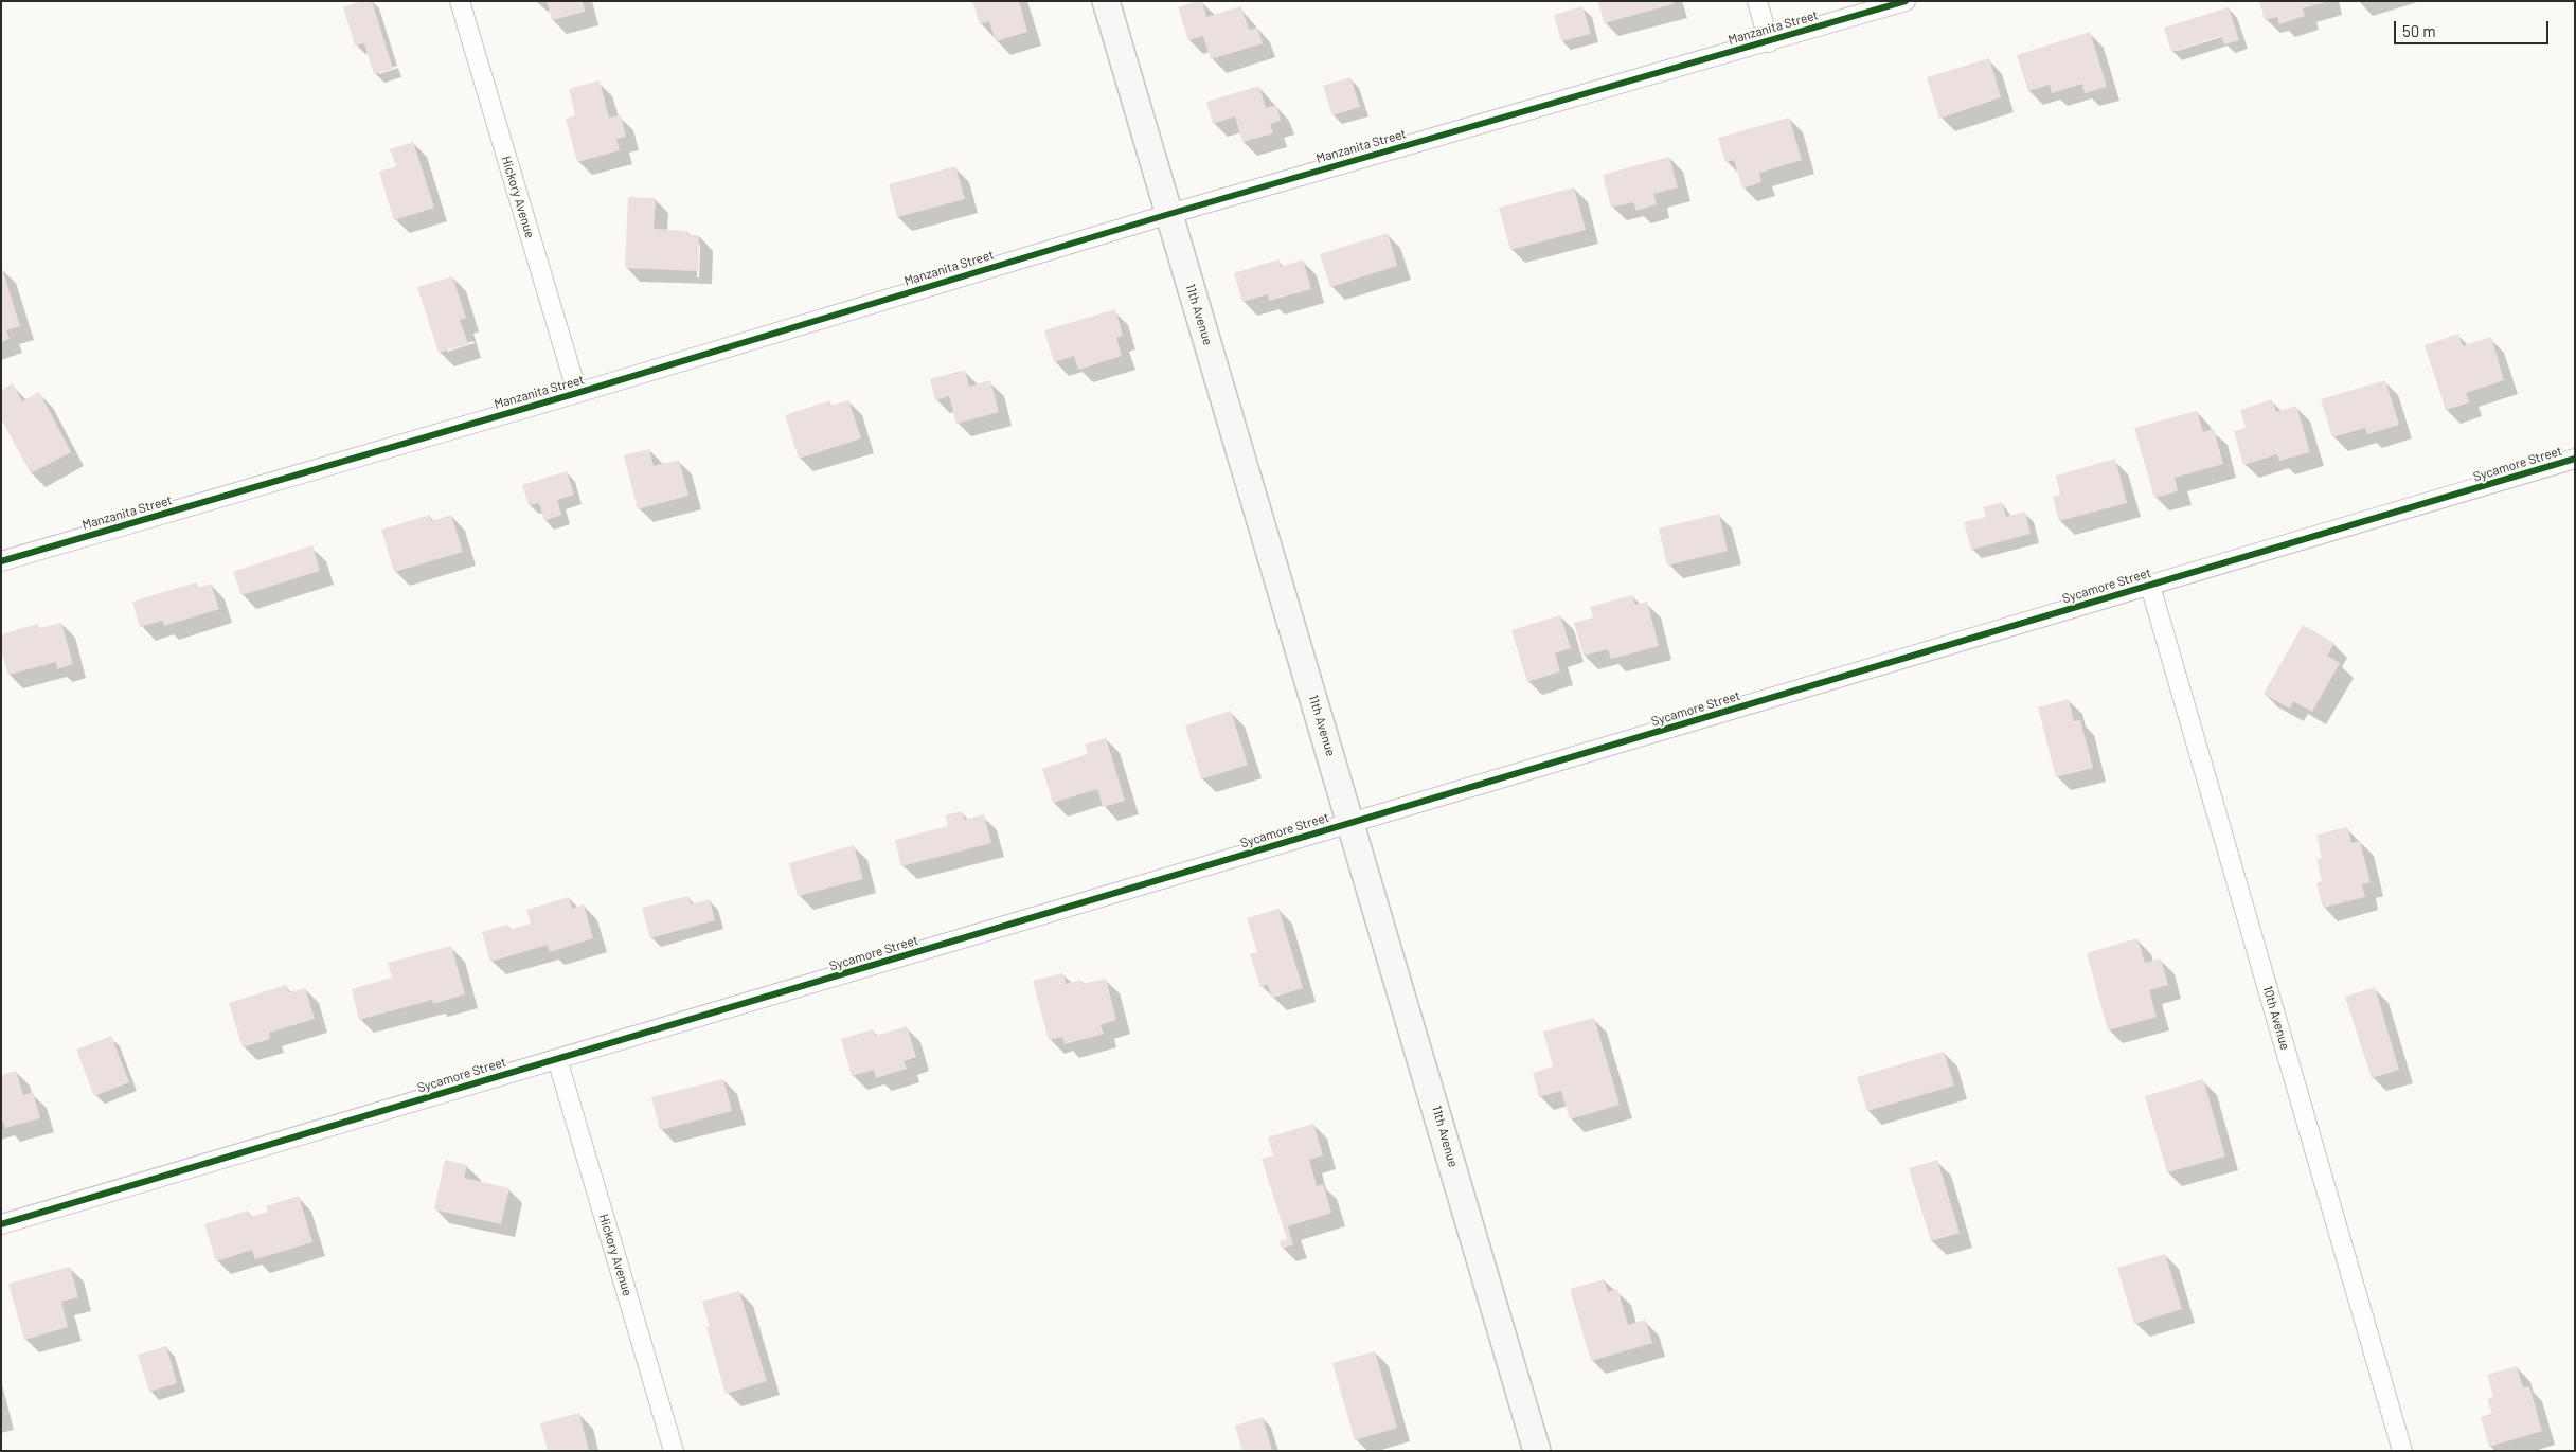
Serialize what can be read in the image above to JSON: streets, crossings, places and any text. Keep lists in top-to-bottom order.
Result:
{
  "streets": {
    "main road": ["11th Avenue"],
    "street": [
      "Manzanita Street",
      "Hickory Avenue",
      "Sycamore Street",
      "10th Avenue"
    ]
  },
  "crossings": [
    ["Manzanita Street", "Hickory Avenue"],
    ["Manzanita Street", "11th Avenue"],
    ["Hickory Avenue", "Sycamore Street"],
    ["11th Avenue", "Sycamore Street"],
    ["Sycamore Street", "10th Avenue"]
  ],
  "scale_bar": "50 m"
}
